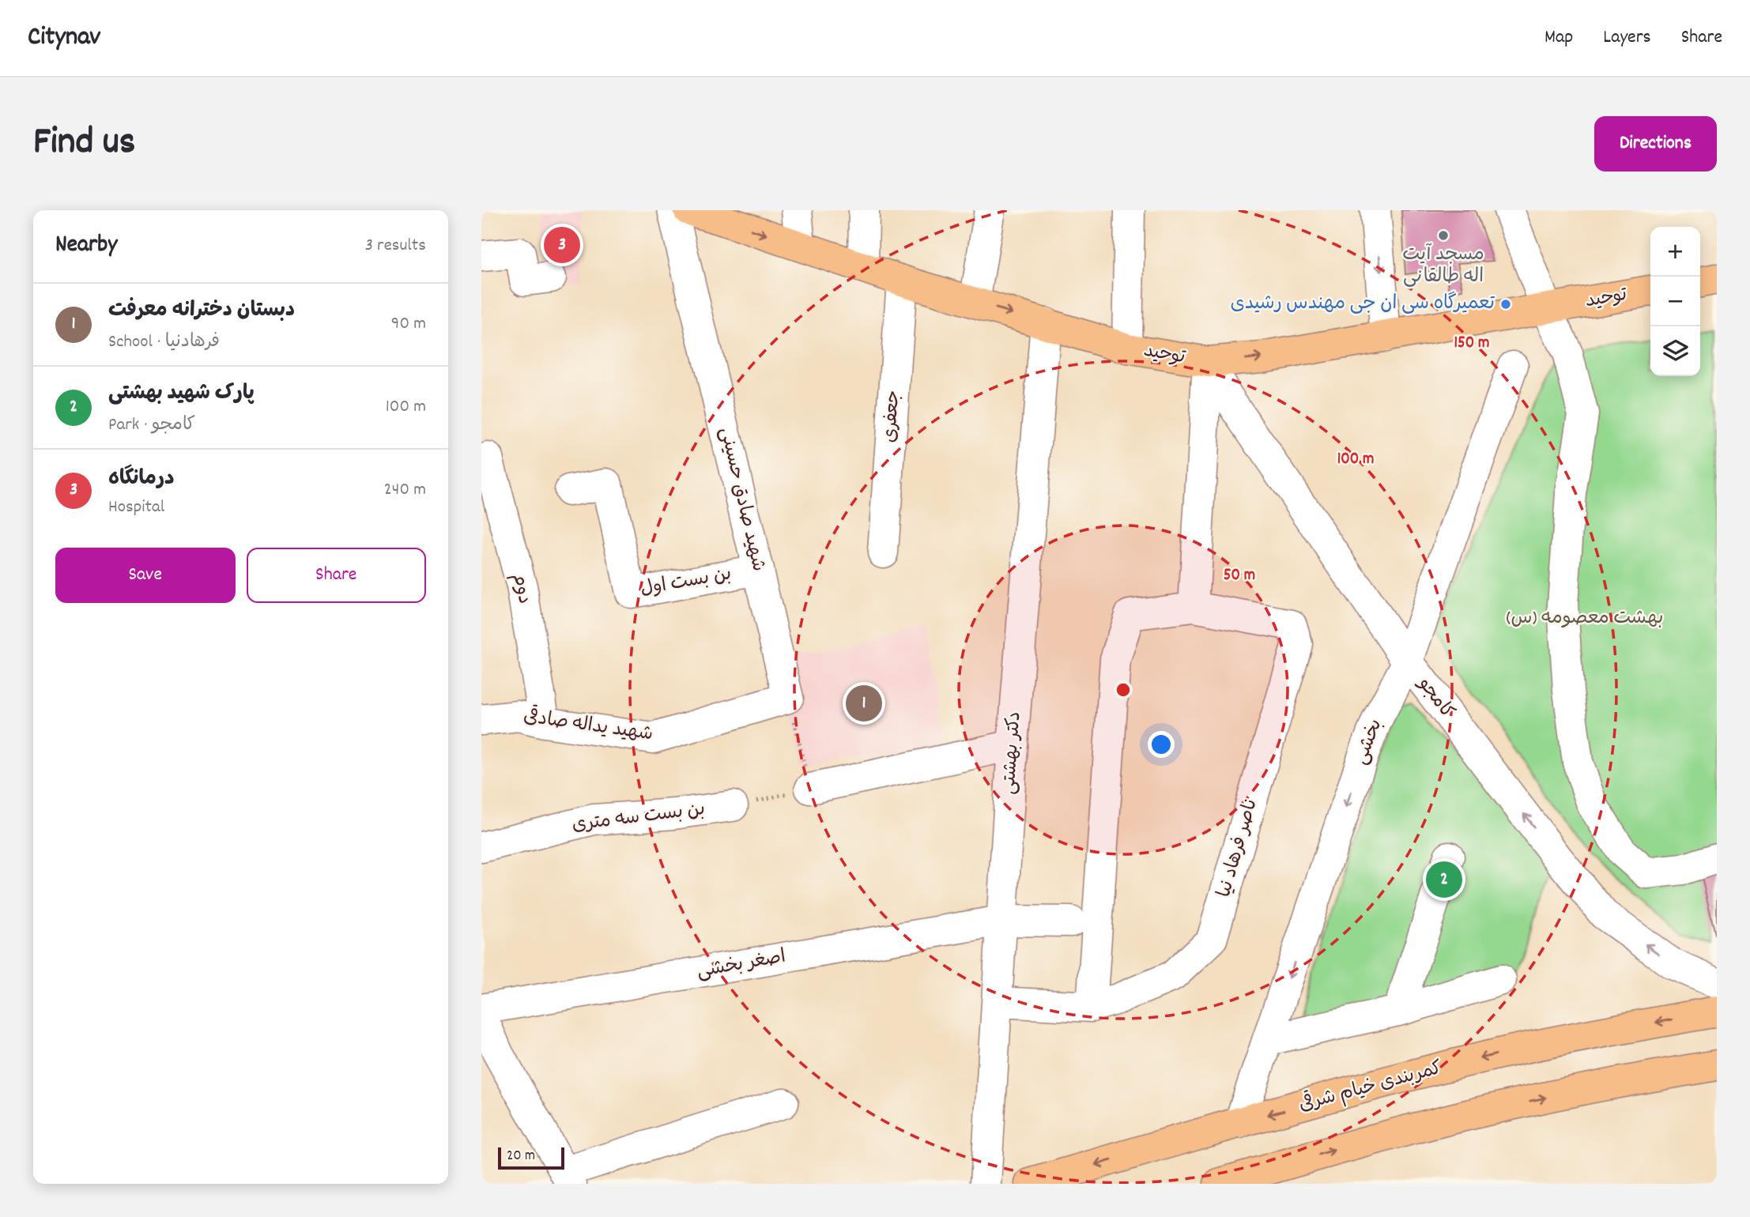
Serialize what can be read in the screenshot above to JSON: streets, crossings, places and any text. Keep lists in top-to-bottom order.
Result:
{
  "streets": {
    "main road": ["توحید", "کمربندی خیام شرقی"],
    "street": [
      "جعفری",
      "شهید صادق حسینی",
      "بن بست اول",
      "دوم",
      "کامجو",
      "شهید یداله صادقی",
      "بخشی",
      "دکتر بهشتی",
      "بن بست سه متری",
      "ناصر فرهاد نیا",
      "اصغر بخشی"
    ]
  },
  "crossings": [
    ["توحید", "جعفری"],
    ["توحید", "کامجو"],
    ["توحید", "دکتر بهشتی"],
    ["شهید صادق حسینی", "بن بست اول"],
    ["شهید صادق حسینی", "شهید یداله صادقی"],
    ["دوم", "شهید یداله صادقی"],
    ["کامجو", "بخشی"],
    ["بخشی", "کمربندی خیام شرقی"],
    ["دکتر بهشتی", "ناصر فرهاد نیا"],
    ["دکتر بهشتی", "اصغر بخشی"]
  ],
  "one_way": ["کامجو"],
  "parks": ["(بهشت معصومه (س"],
  "places": ["مسجد آیت اله طالقانی", "تعمیرگاه سی ان جی مهندس رشیدی"],
  "scale_bar": "20 m",
  "page": {
    "header": "Citynav",
    "nav": ["Map", "Layers", "Share"],
    "title": "Find us",
    "buttons": [
      "Directions",
      ["Save", "Share"]
    ],
    "heading": ["Nearby", "3 results"],
    "pins": ["3", "1", "2"],
    "map_buttons": ["+", "−"],
    "list": [
      {
        "mark": "1",
        "name": "دبستان دخترانه معرفت",
        "note": "School · فرهادنیا",
        "value": "90 m"
      },
      {
        "mark": "2",
        "name": "پارک شهید بهشتی",
        "note": "Park · کامجو",
        "value": "100 m"
      },
      {
        "mark": "3",
        "name": "درمانگاه",
        "note": "Hospital",
        "value": "240 m"
      }
    ],
    "scale": "20 m"
  },
  "rings": ["150 m", "100 m", "50 m"]
}
